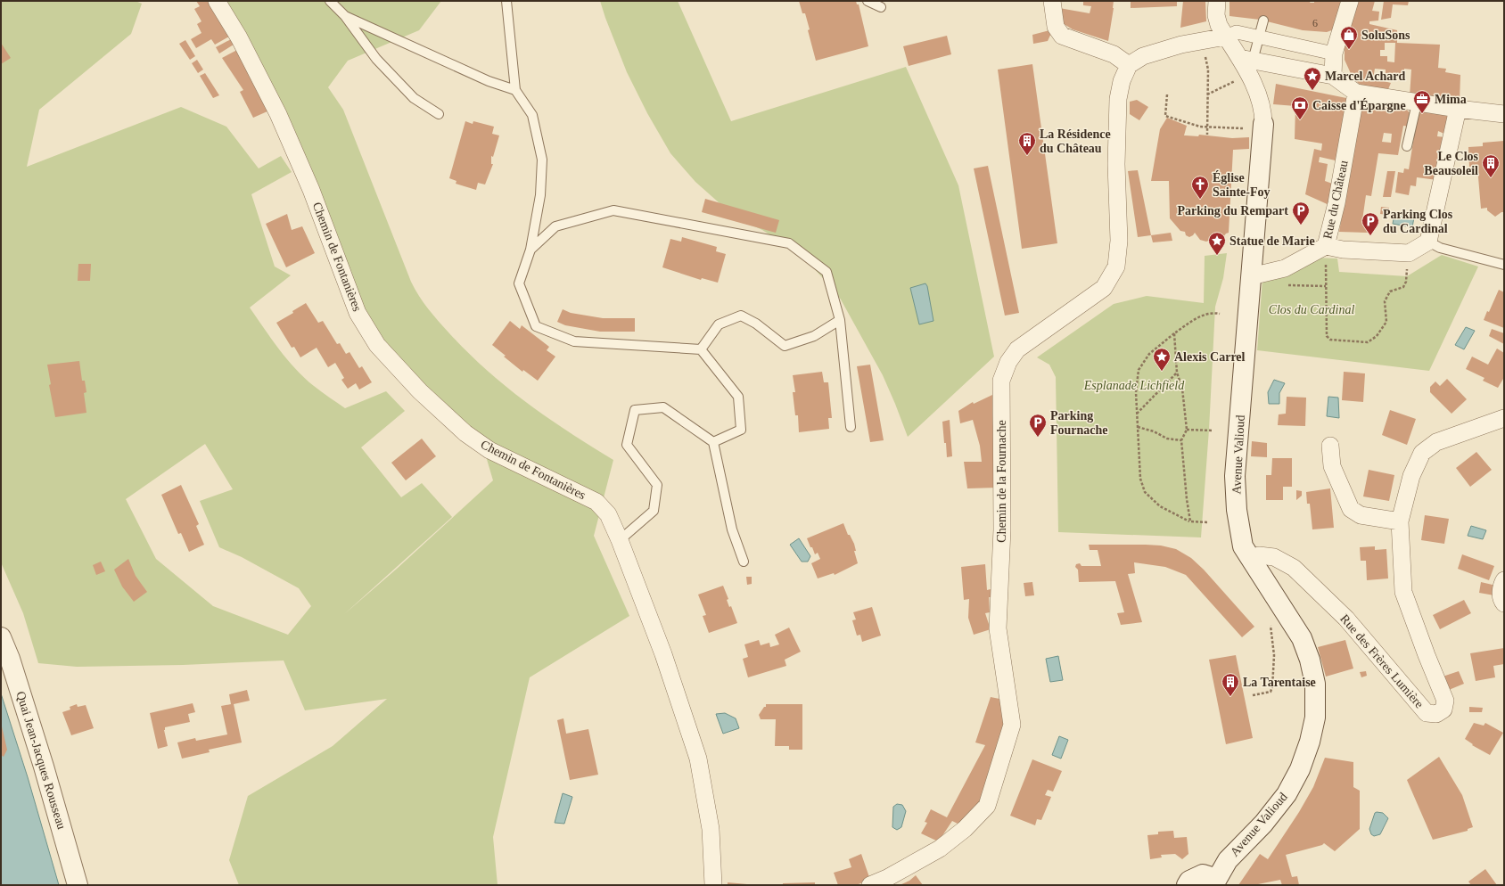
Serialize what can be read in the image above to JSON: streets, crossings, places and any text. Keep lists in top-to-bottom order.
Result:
{
  "streets": {
    "main road": ["Avenue Valioud", "Quai Jean-Jacques Rousseau"],
    "street": [
      "Rue du Château",
      "Chemin de Fontanières",
      "Chemin de la Fournache",
      "Rue des Frères Lumière"
    ]
  },
  "crossings": [
    ["Rue du Château", "Avenue Valioud"],
    ["Avenue Valioud", "Rue des Frères Lumière"]
  ],
  "parks": ["Clos du Cardinal", "Esplanade Lichfield"],
  "places": {
    "shop": ["SoluSons"],
    "place": ["Marcel Achard", "Statue de Marie", "Alexis Carrel"],
    "office": ["Mima"],
    "bank": ["Caisse d'Épargne"],
    "building": ["La Résidence du Château", "Le Clos Beausoleil", "La Tarentaise"],
    "church": ["Église Sainte-Foy"],
    "parking": ["Parking du Rempart", "Parking Clos du Cardinal", "Parking Fournache"]
  },
  "house_numbers": ["6"]
}
